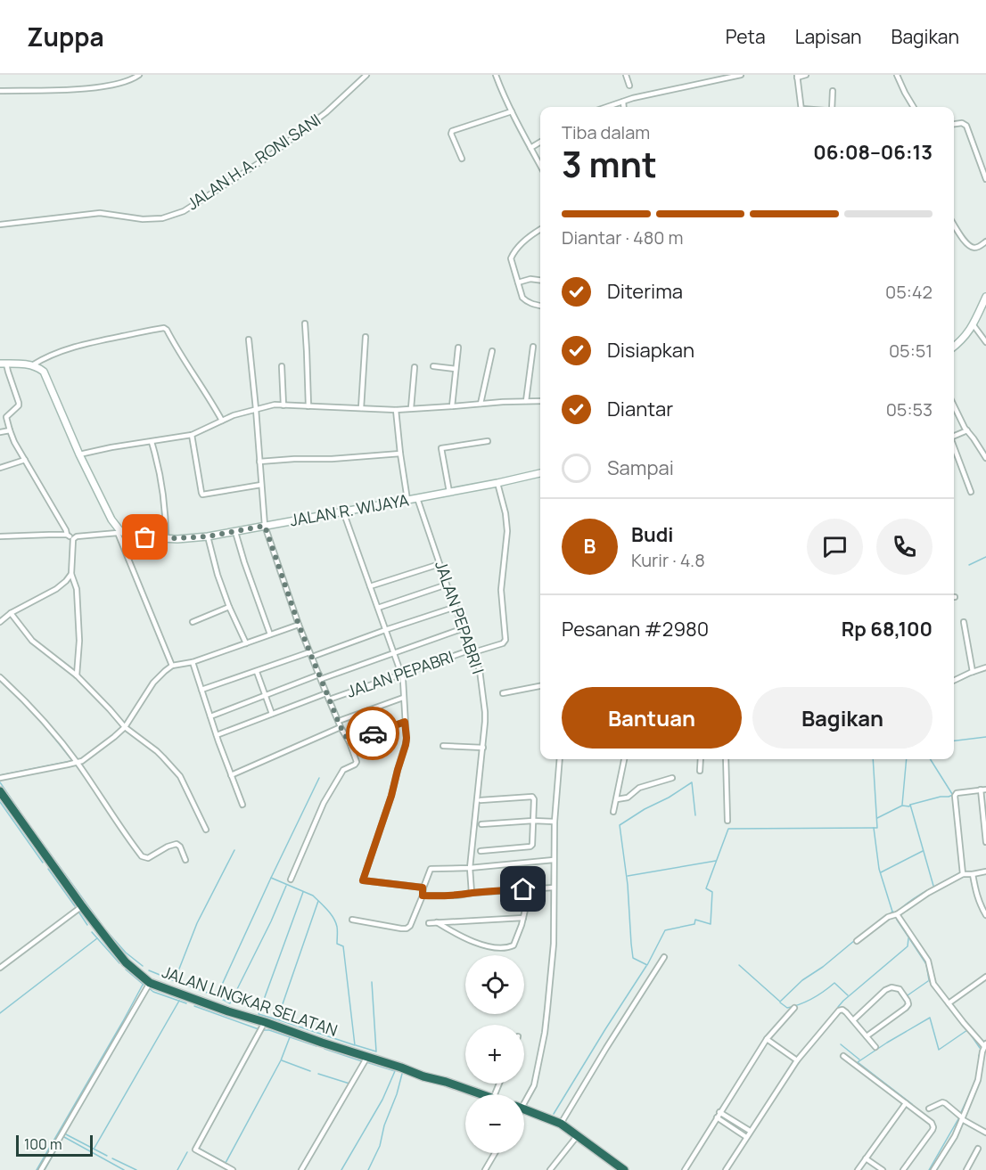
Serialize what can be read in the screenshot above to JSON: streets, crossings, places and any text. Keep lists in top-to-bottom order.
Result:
{
  "streets": {
    "highway": ["JALAN LINGKAR SELATAN"],
    "street": [
      "JALAN H.A. RONI SANI",
      "JALAN R. WIJAYA",
      "JALAN PEPABRI I",
      "JALAN PEPABRI"
    ]
  },
  "crossings": [
    ["JALAN R. WIJAYA", "JALAN PEPABRI I"],
    ["JALAN R. WIJAYA", "JALAN PEPABRI"],
    ["JALAN PEPABRI I", "JALAN PEPABRI"]
  ],
  "scale_bar": "100 m",
  "page": {
    "header": "Zuppa",
    "nav": ["Peta", "Lapisan", "Bagikan"],
    "heading": ["3 mnt", "Tiba dalam", "06:08–06:13"],
    "panel": [
      "Budi",
      "Kurir · 4.8",
      "Pesanan #2980",
      "Rp 68,100"
    ],
    "bar": "Diantar · 480 m",
    "list": [
      ["Diterima", "05:42"],
      ["Disiapkan", "05:51"],
      ["Diantar", "05:53"],
      "Sampai"
    ],
    "round": "B",
    "buttons": ["Bantuan", "Bagikan"],
    "map_buttons": ["+", "−"],
    "scale": "100 m"
  }
}
